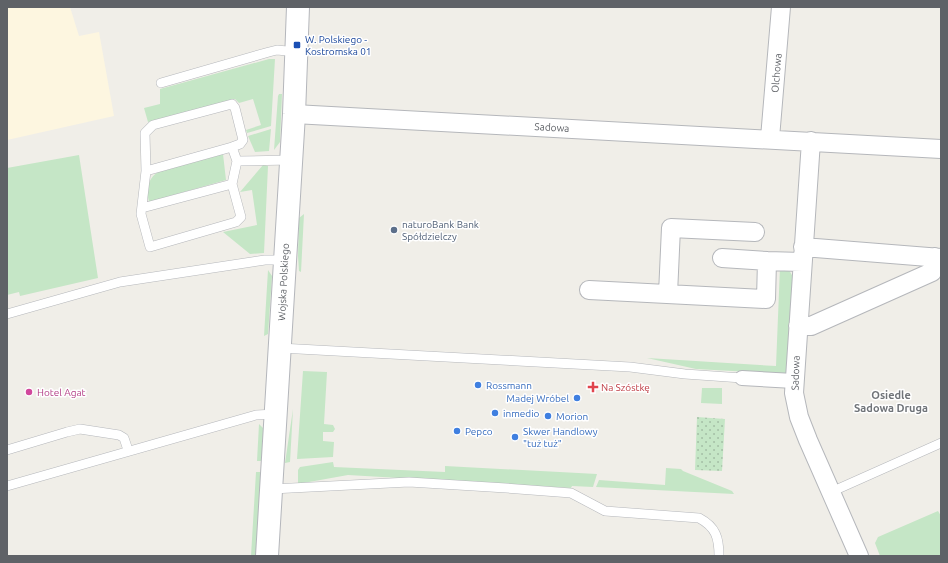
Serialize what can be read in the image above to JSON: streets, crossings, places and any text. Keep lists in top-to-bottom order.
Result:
{
  "streets": {
    "main road": ["Wojska Polskiego"],
    "street": ["Olchowa", "Sadowa"]
  },
  "crossings": [
    ["Olchowa", "Sadowa"],
    ["Sadowa", "Wojska Polskiego"]
  ],
  "districts": ["Osiedle Sadowa Druga"],
  "places": {
    "transit": ["W. Polskiego - Kostromska 01"],
    "other": [
      "naturoBank Bank Spółdzielczy",
      "Rossmann",
      "Hotel Agat",
      "Madej Wróbel",
      "inmedio",
      "Morion",
      "Pepco",
      "Skwer Handlowy \"tuż tuż\""
    ],
    "health": ["Na Szóstkę"]
  }
}
